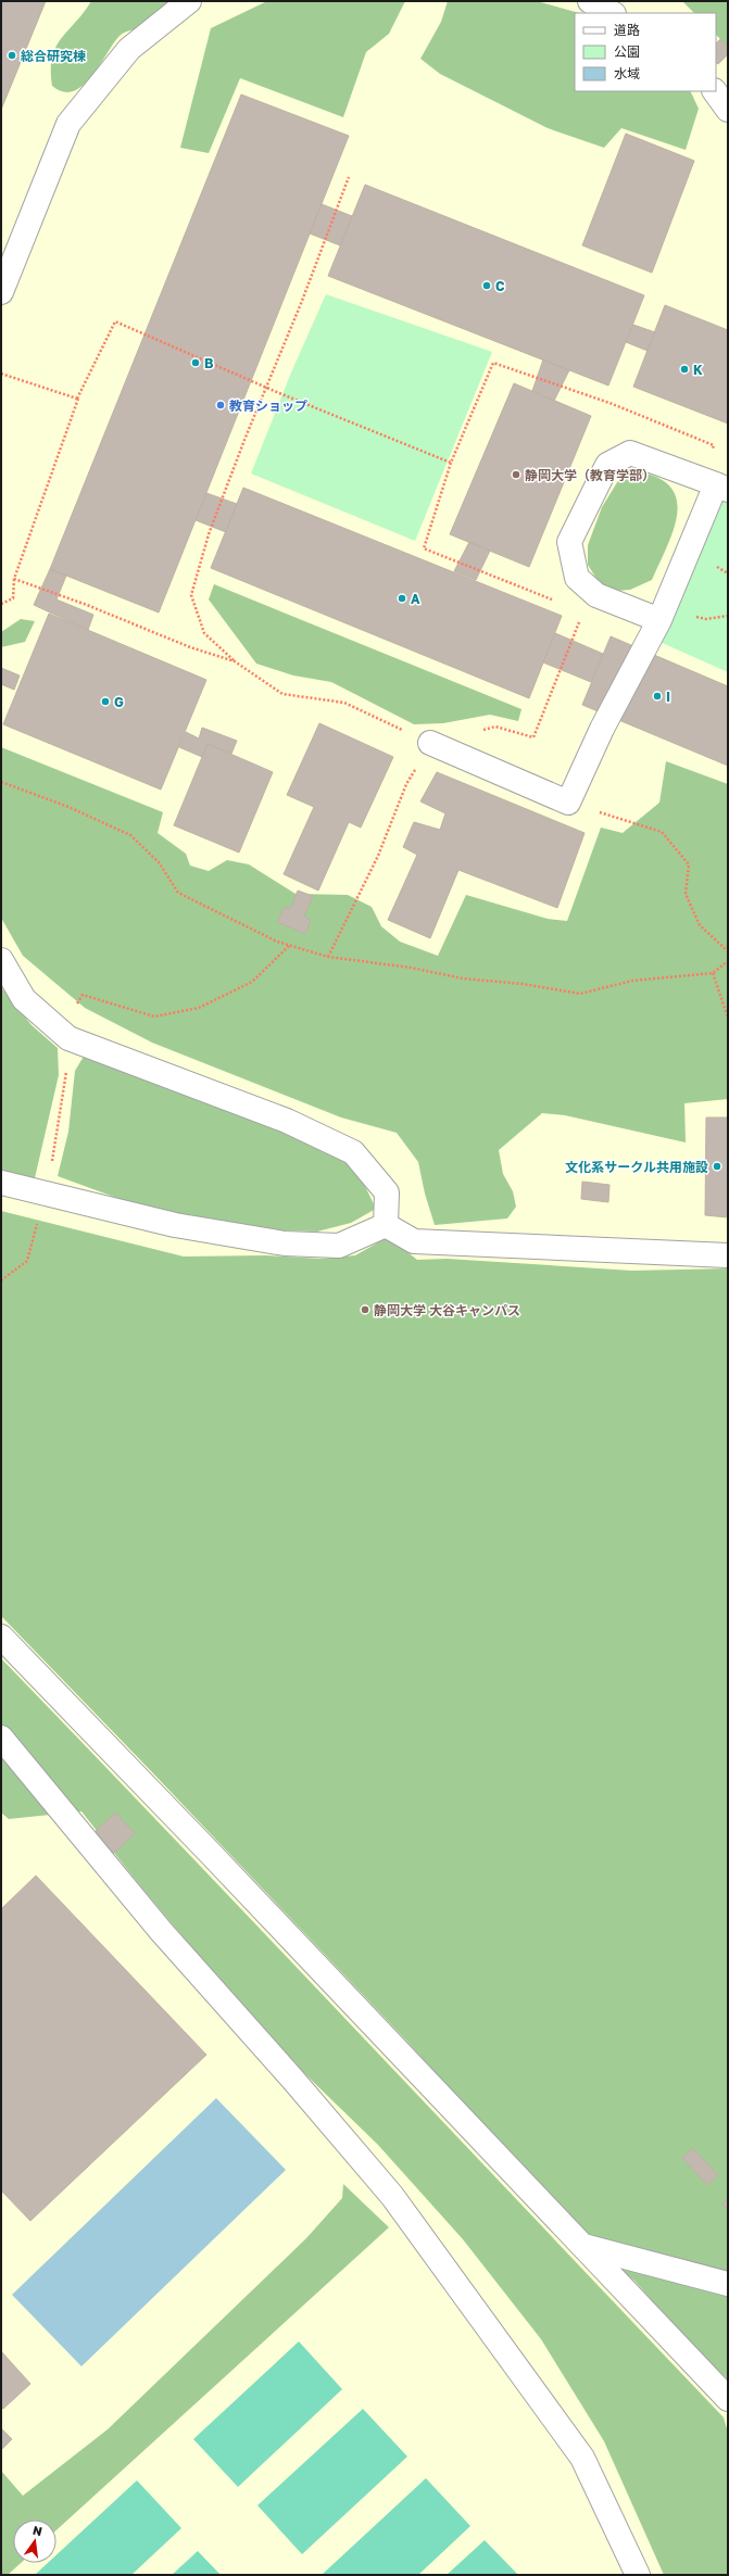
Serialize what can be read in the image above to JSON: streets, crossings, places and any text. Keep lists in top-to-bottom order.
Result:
{
  "places": [
    "総合研究棟",
    "C",
    "B",
    "K",
    "教育ショップ",
    "静岡大学（教育学部）",
    "A",
    "I",
    "G",
    "文化系サークル共用施設",
    "静岡大学 大谷キャンパス"
  ],
  "legend": ["道路", "公園", "水域"],
  "north": "top"
}
